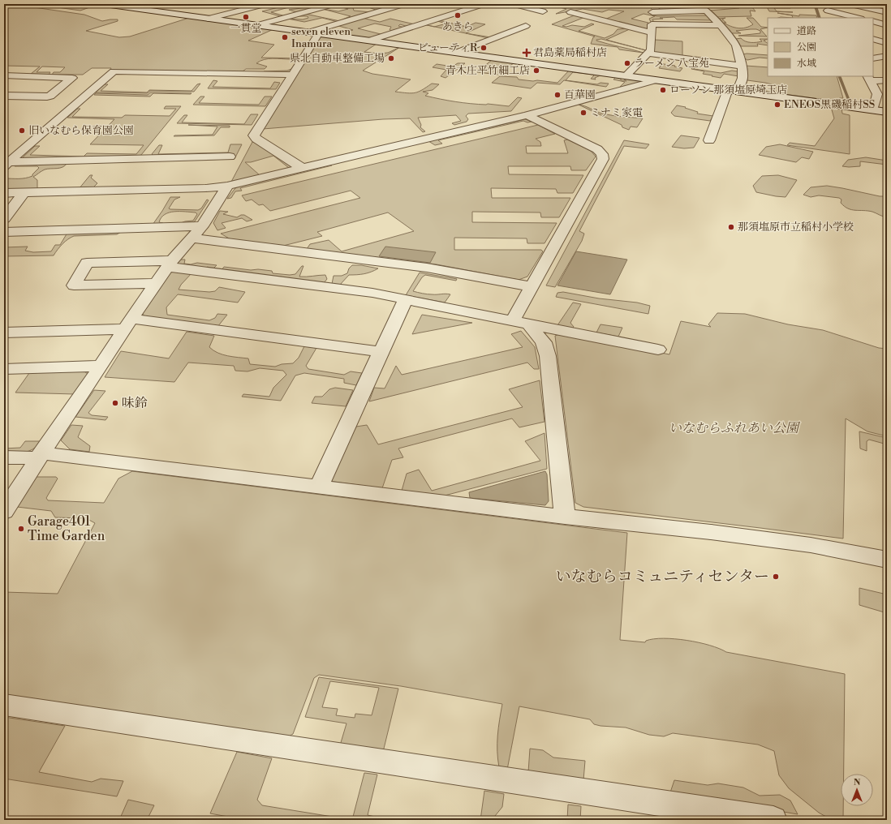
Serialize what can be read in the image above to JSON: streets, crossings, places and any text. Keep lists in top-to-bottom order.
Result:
{
  "parks": ["いなむらふれあい公園"],
  "places": {
    "other": [
      "あきら",
      "一貫堂",
      "seven eleven Inamura",
      "ビューティR",
      "県北自動車整備工場",
      "ラーメン 八宝苑",
      "青木庄平竹細工店",
      "ローソン 那須塩原埼玉店",
      "百華園",
      "ENEOS黒磯稲村SS",
      "ミナミ家電",
      "旧いなむら保育園公園",
      "那須塩原市立稲村小学校",
      "味鈴",
      "Garage401 Time Garden",
      "いなむらコミュニティセンター"
    ],
    "health": ["君島薬局稲村店"]
  },
  "legend": ["道路", "公園", "水域"],
  "north": "top"
}
